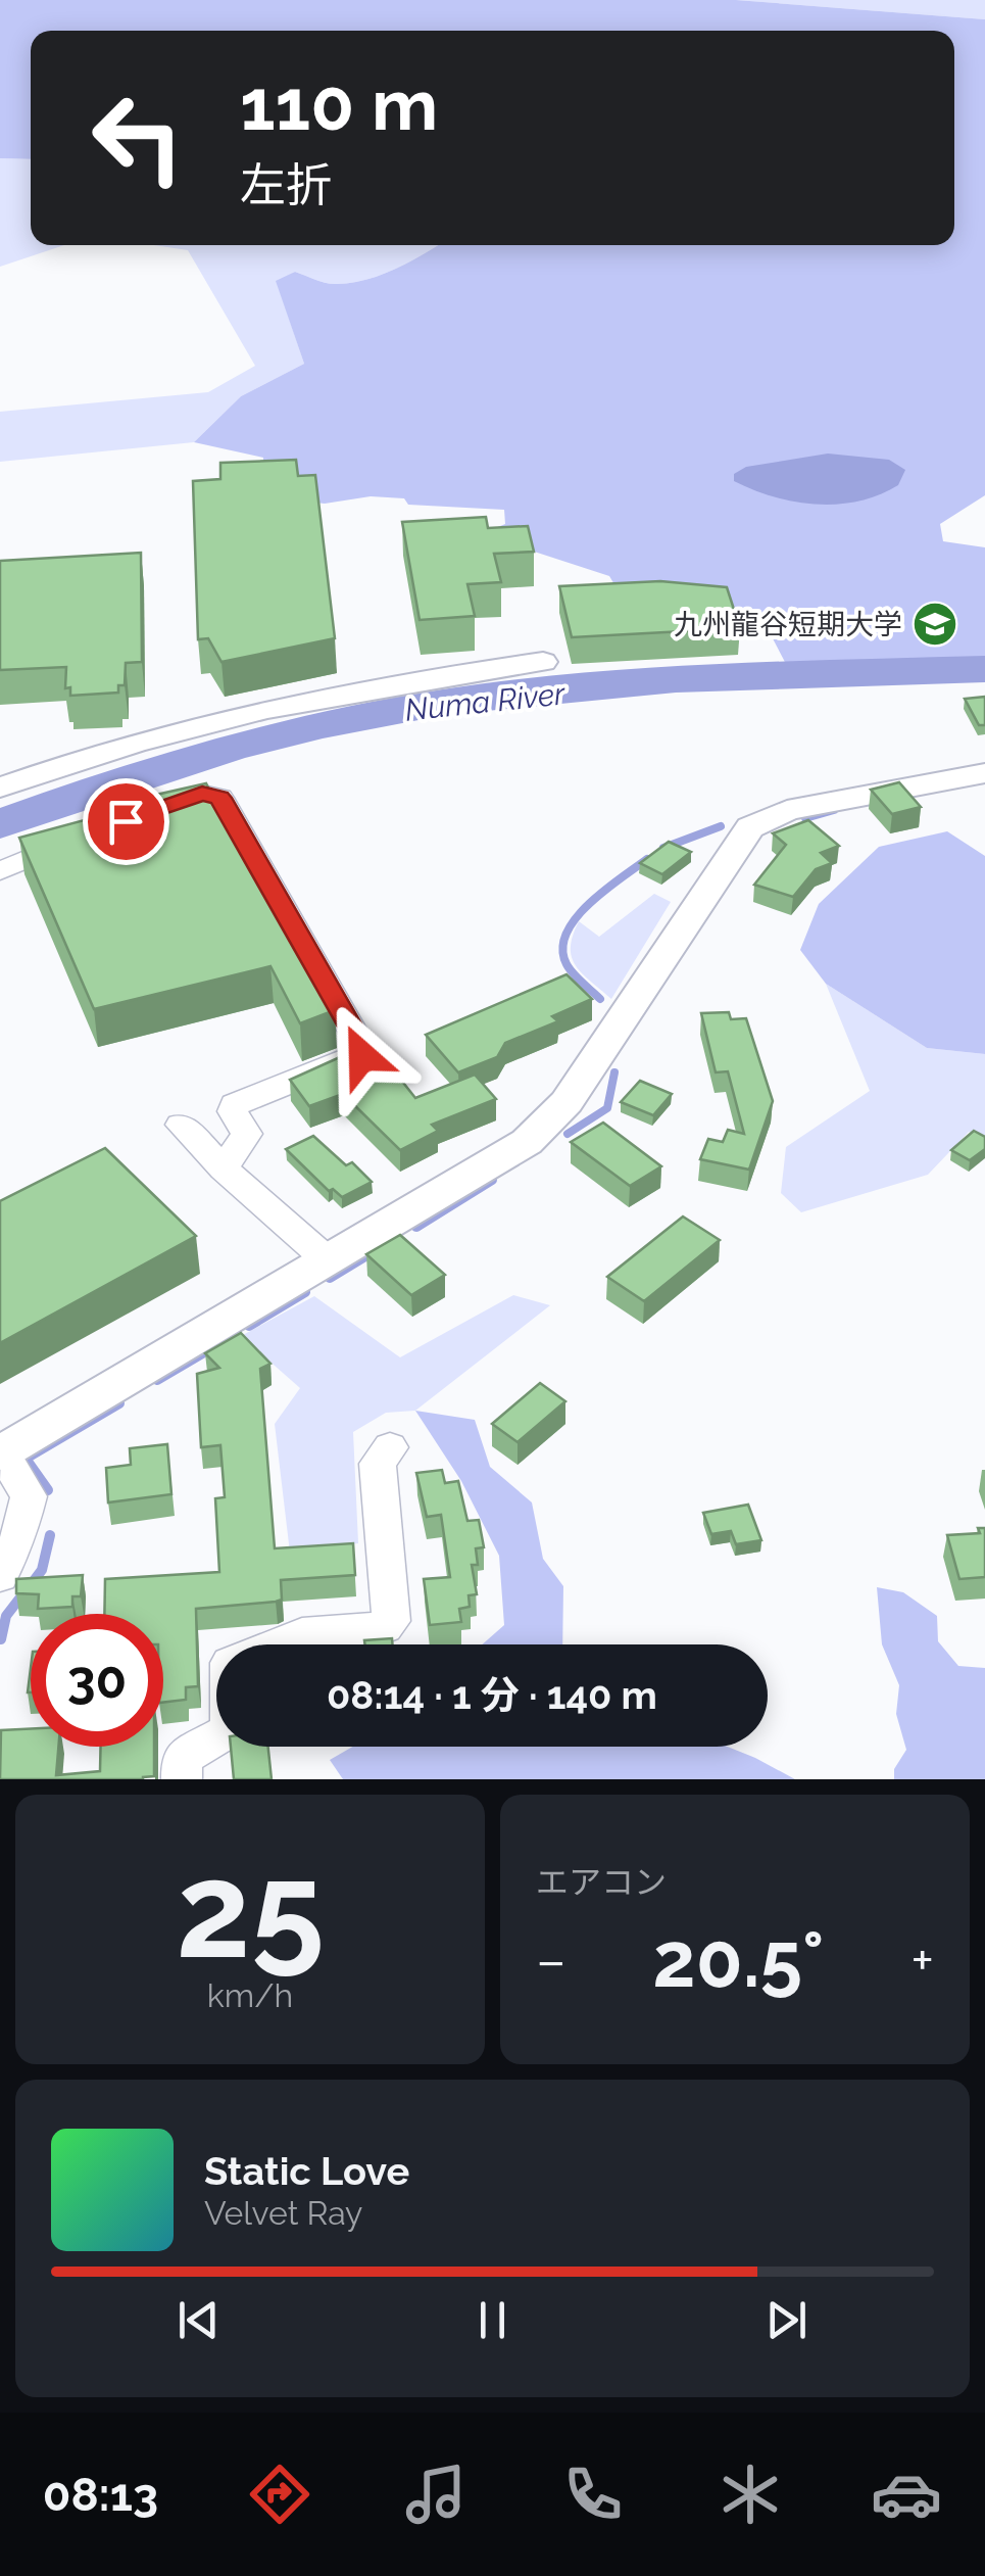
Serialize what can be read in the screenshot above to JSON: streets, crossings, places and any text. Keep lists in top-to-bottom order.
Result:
{
  "water": ["Numa River"],
  "places": {
    "school or university": ["九州龍谷短期大学"]
  },
  "page": {
    "turn": ["110 m", "左折"],
    "limit": "30",
    "trip": "08:14 · 1 分 · 140 m",
    "tile": [
      ["25", "km/h"],
      "エアコン"
    ],
    "heat": ["−", "20.5°", "+"],
    "song": ["Static Love", "Velvet Ray"],
    "tabs": "08:13"
  }
}
